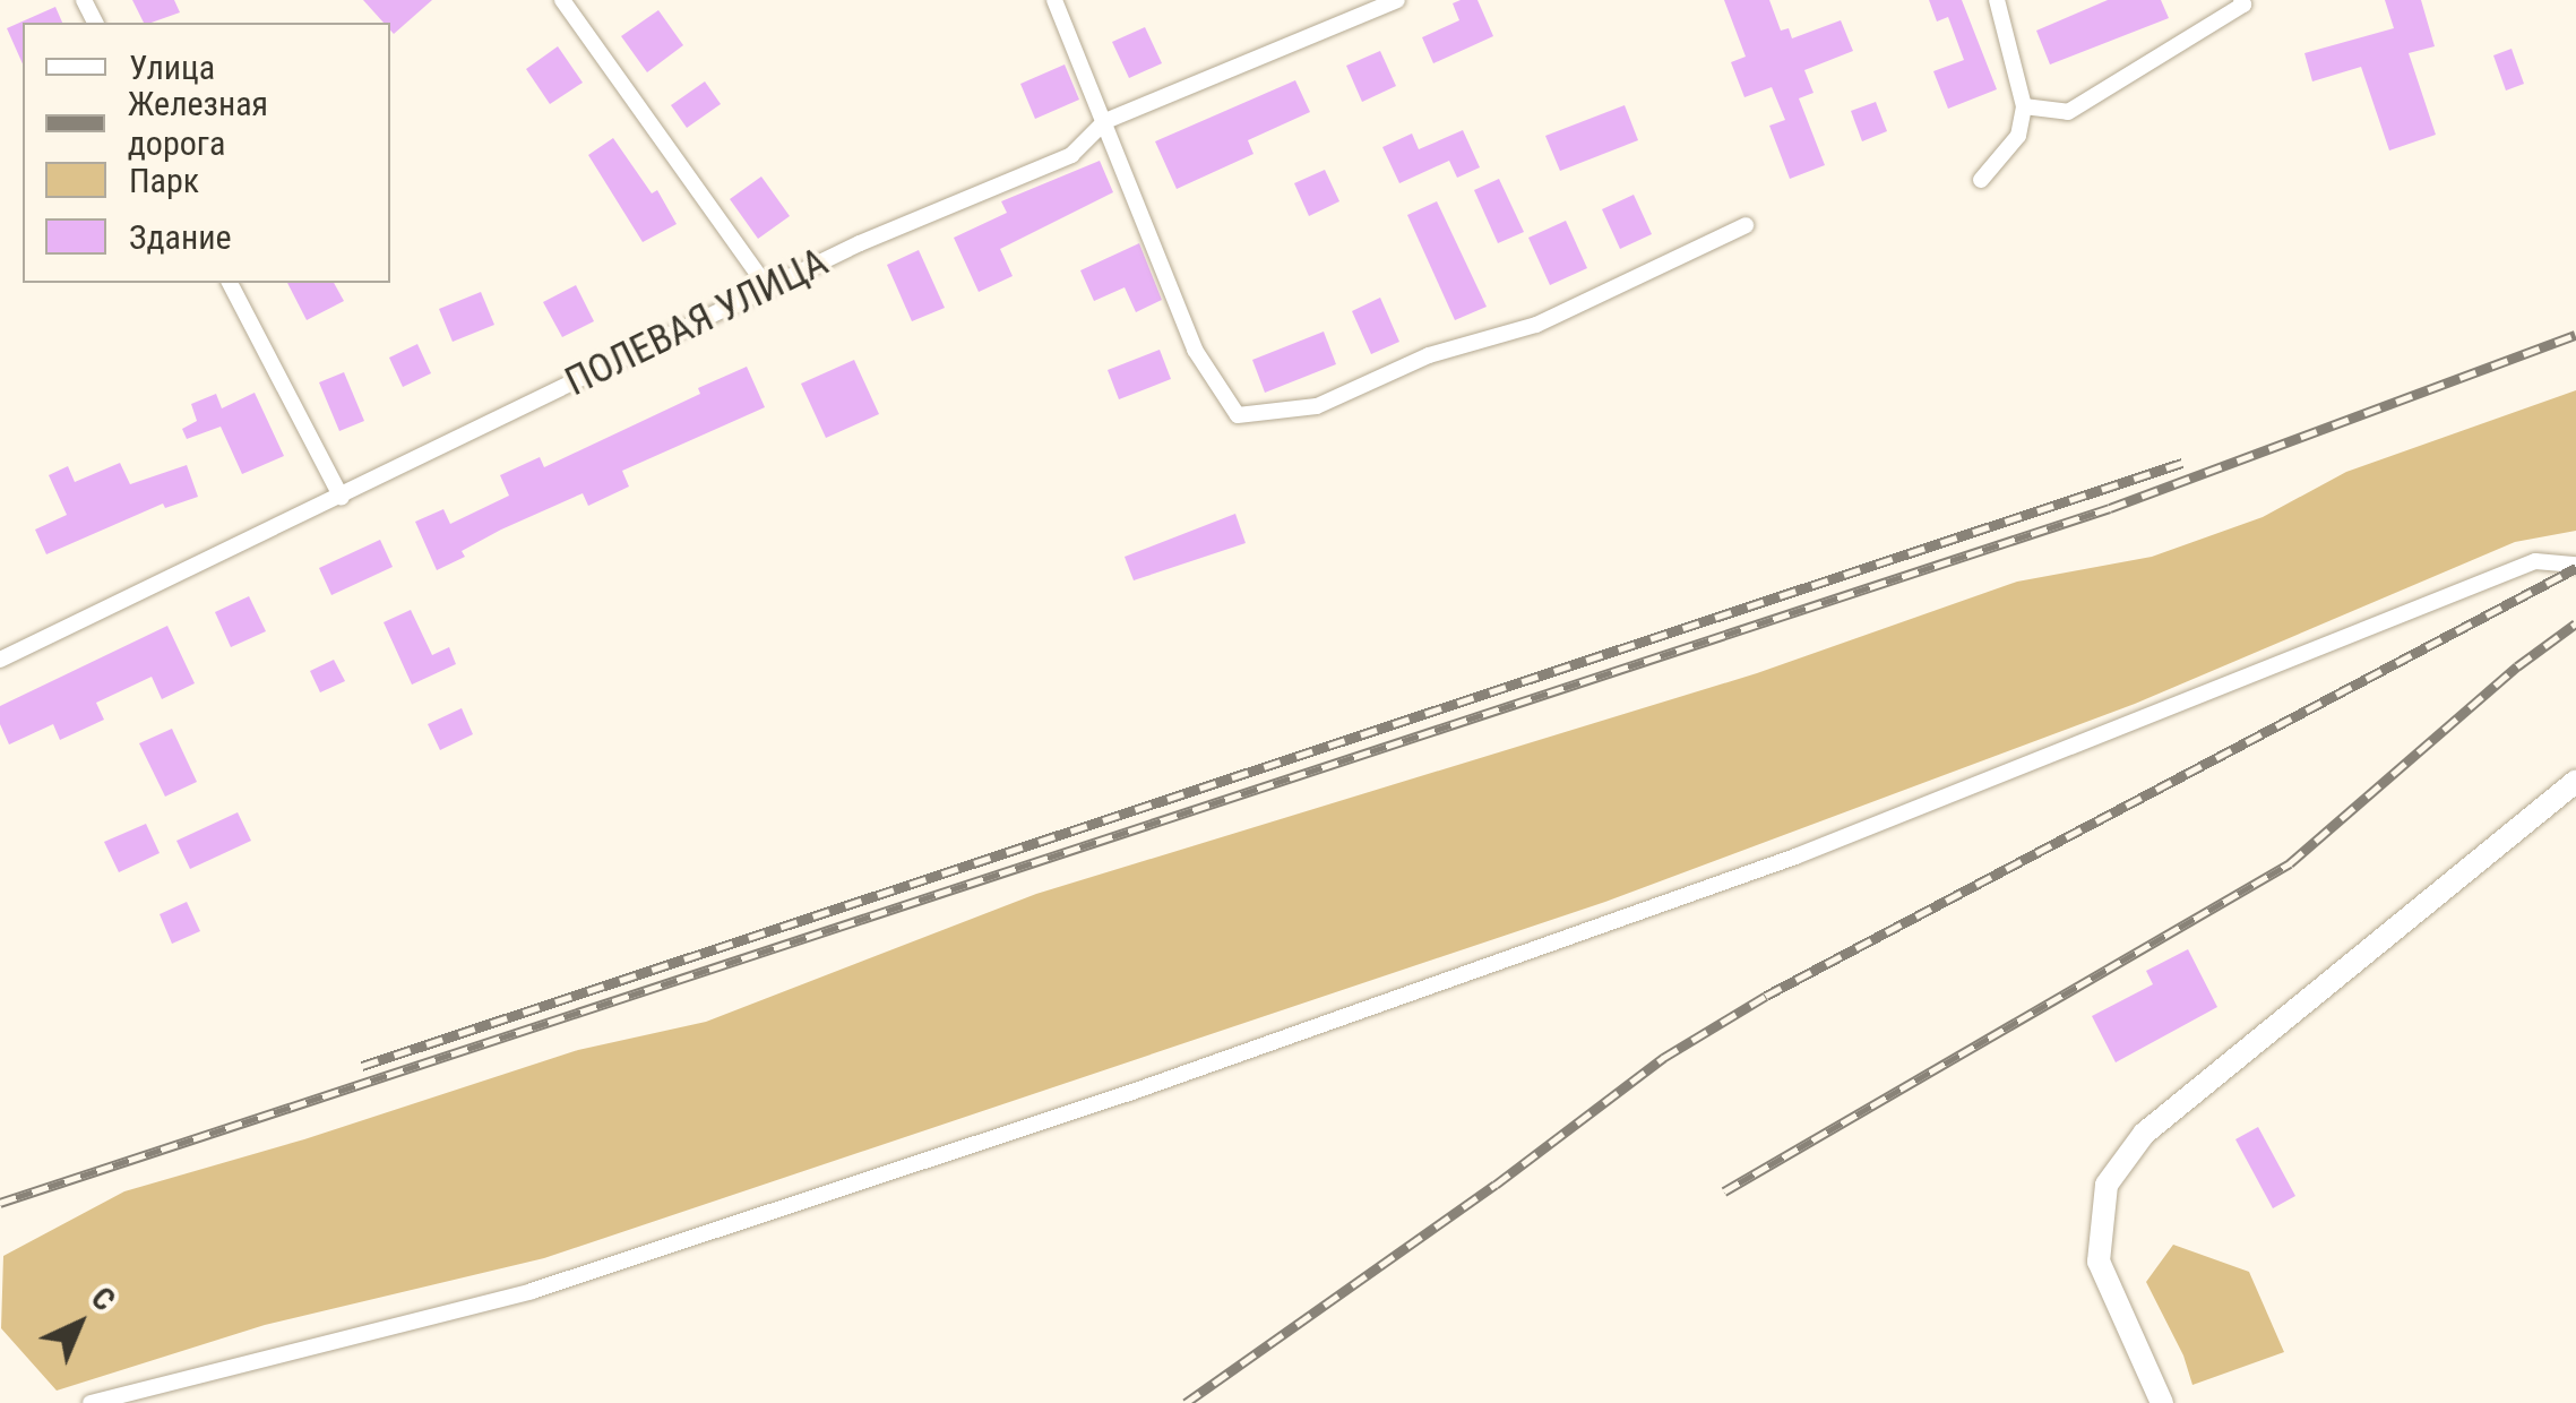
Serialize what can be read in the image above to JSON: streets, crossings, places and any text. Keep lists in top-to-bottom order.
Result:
{
  "streets": {
    "street": ["ПОЛЕВАЯ УЛИЦА"]
  },
  "legend": [
    "Улица",
    "Железная дорога",
    "Парк",
    "Здание"
  ],
  "north": "top right"
}
